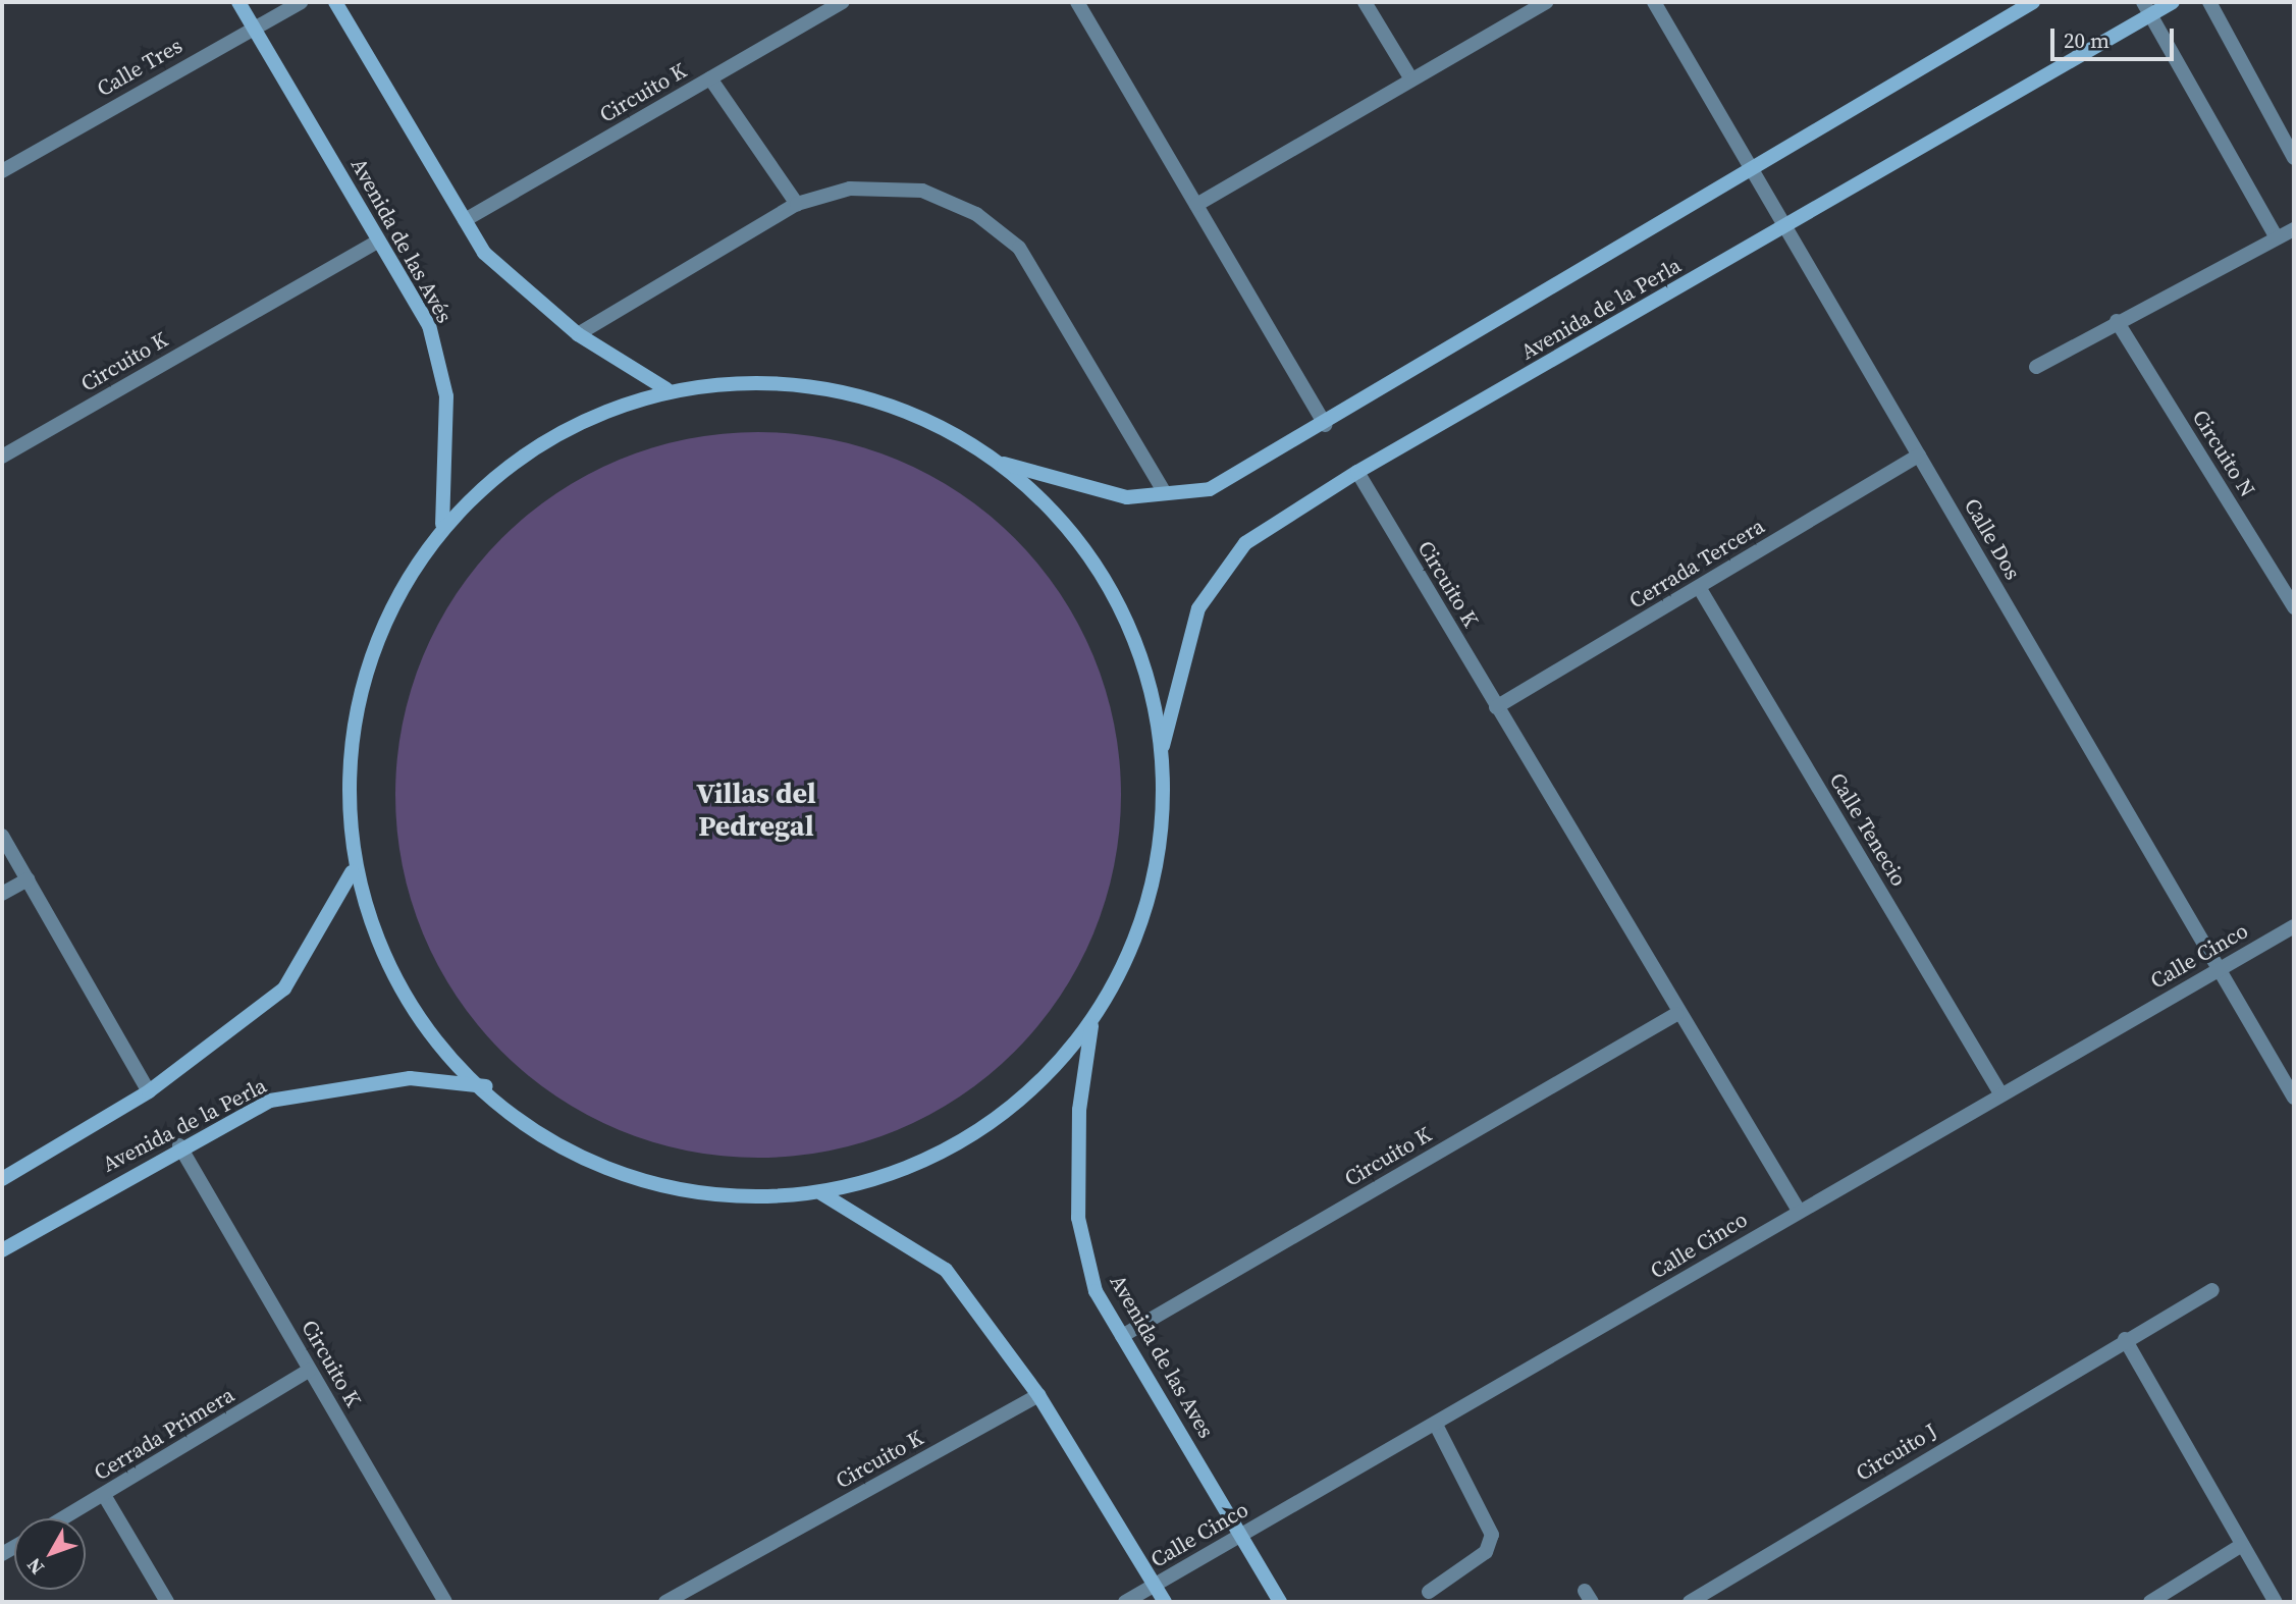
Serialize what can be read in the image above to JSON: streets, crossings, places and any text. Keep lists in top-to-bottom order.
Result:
{
  "streets": {
    "street": [
      "Calle Tres",
      "Circuito K",
      "Avenida de las Avés",
      "Avenida de la Perla",
      "Circuito N",
      "Calle Dos",
      "Cerrada Tercera",
      "Calle Tenecio",
      "Calle Cinco",
      "Avenida de las Aves",
      "Cerrada Primera",
      "Circuito J"
    ]
  },
  "crossings": [
    ["Calle Tres", "Avenida de las Avés"],
    ["Circuito K", "Avenida de las Avés"],
    ["Circuito K", "Avenida de la Perla"],
    ["Circuito K", "Cerrada Tercera"],
    ["Circuito K", "Calle Cinco"],
    ["Circuito K", "Avenida de las Aves"],
    ["Circuito K", "Cerrada Primera"],
    ["Avenida de la Perla", "Calle Dos"],
    ["Calle Dos", "Cerrada Tercera"],
    ["Calle Dos", "Calle Cinco"],
    ["Cerrada Tercera", "Calle Tenecio"],
    ["Calle Tenecio", "Calle Cinco"],
    ["Calle Cinco", "Avenida de las Aves"]
  ],
  "districts": ["Villas del Pedregal"],
  "scale_bar": "20 m",
  "north": "bottom left"
}
